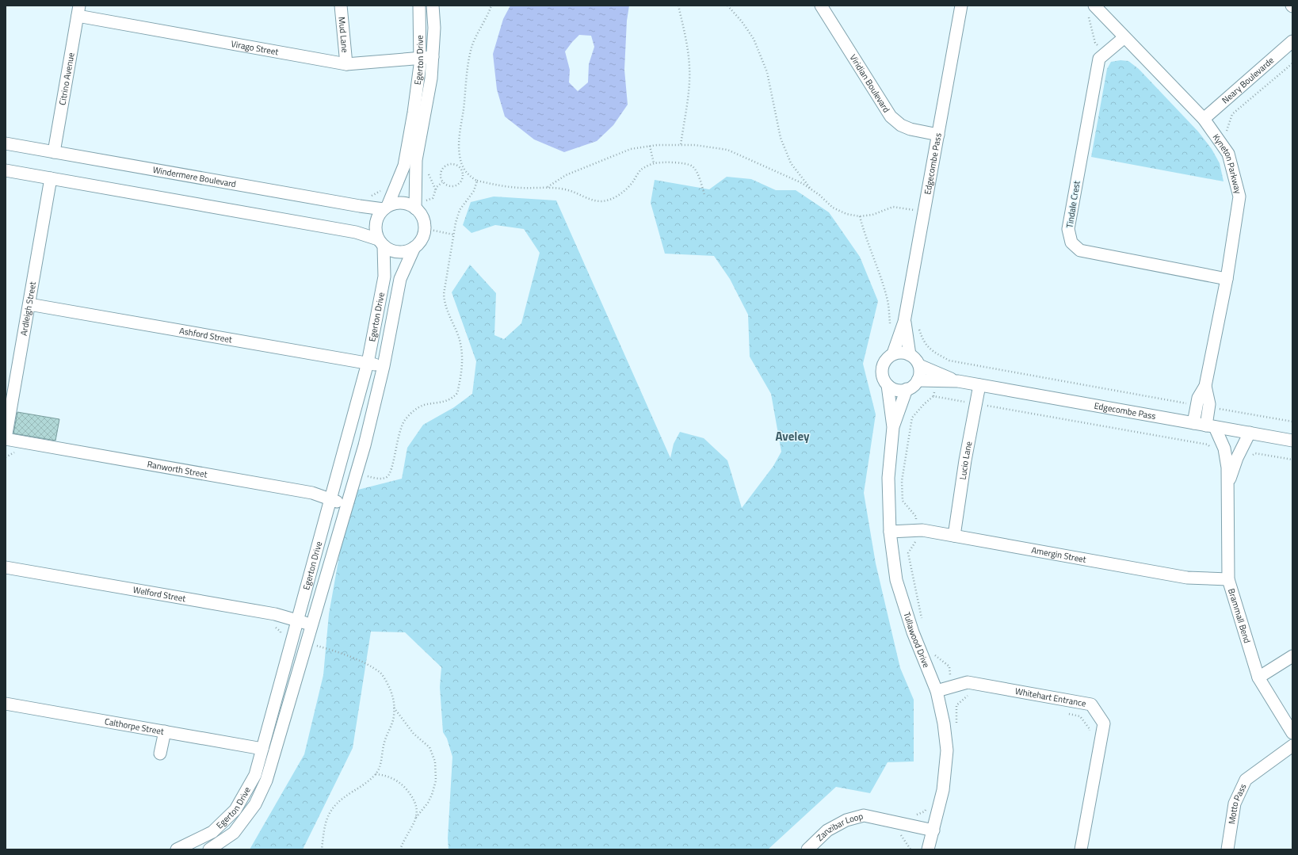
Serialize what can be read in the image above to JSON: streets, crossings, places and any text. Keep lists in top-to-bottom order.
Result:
{
  "streets": {
    "street": [
      "Mud Lane",
      "Virago Street",
      "Egerton Drive",
      "Citrino Avenue",
      "Neary Boulevarde",
      "Viridian Boulevard",
      "Edgecombe Pass",
      "Kyneton Parkway",
      "Windermere Boulevard",
      "Tindale Crest",
      "Ardleigh Street",
      "Ashford Street",
      "Lucio Lane",
      "Ranworth Street",
      "Amergin Street",
      "Welford Street",
      "Brammall Bend",
      "Tullawood Drive",
      "Whitehart Entrance",
      "Calthorpe Street",
      "Motto Pass",
      "Zanzibar Loop"
    ]
  },
  "crossings": [
    ["Mud Lane", "Virago Street"],
    ["Virago Street", "Egerton Drive"],
    ["Virago Street", "Citrino Avenue"],
    ["Egerton Drive", "Windermere Boulevard"],
    ["Egerton Drive", "Ashford Street"],
    ["Egerton Drive", "Ranworth Street"],
    ["Egerton Drive", "Welford Street"],
    ["Egerton Drive", "Calthorpe Street"],
    ["Citrino Avenue", "Windermere Boulevard"],
    ["Neary Boulevarde", "Kyneton Parkway"],
    ["Viridian Boulevard", "Edgecombe Pass"],
    ["Edgecombe Pass", "Kyneton Parkway"],
    ["Edgecombe Pass", "Lucio Lane"],
    ["Edgecombe Pass", "Brammall Bend"],
    ["Edgecombe Pass", "Tullawood Drive"],
    ["Kyneton Parkway", "Tindale Crest"],
    ["Kyneton Parkway", "Brammall Bend"],
    ["Ardleigh Street", "Ashford Street"],
    ["Ardleigh Street", "Ranworth Street"],
    ["Lucio Lane", "Amergin Street"],
    ["Amergin Street", "Brammall Bend"],
    ["Amergin Street", "Tullawood Drive"],
    ["Tullawood Drive", "Whitehart Entrance"],
    ["Tullawood Drive", "Zanzibar Loop"]
  ],
  "districts": ["Aveley"]
}
